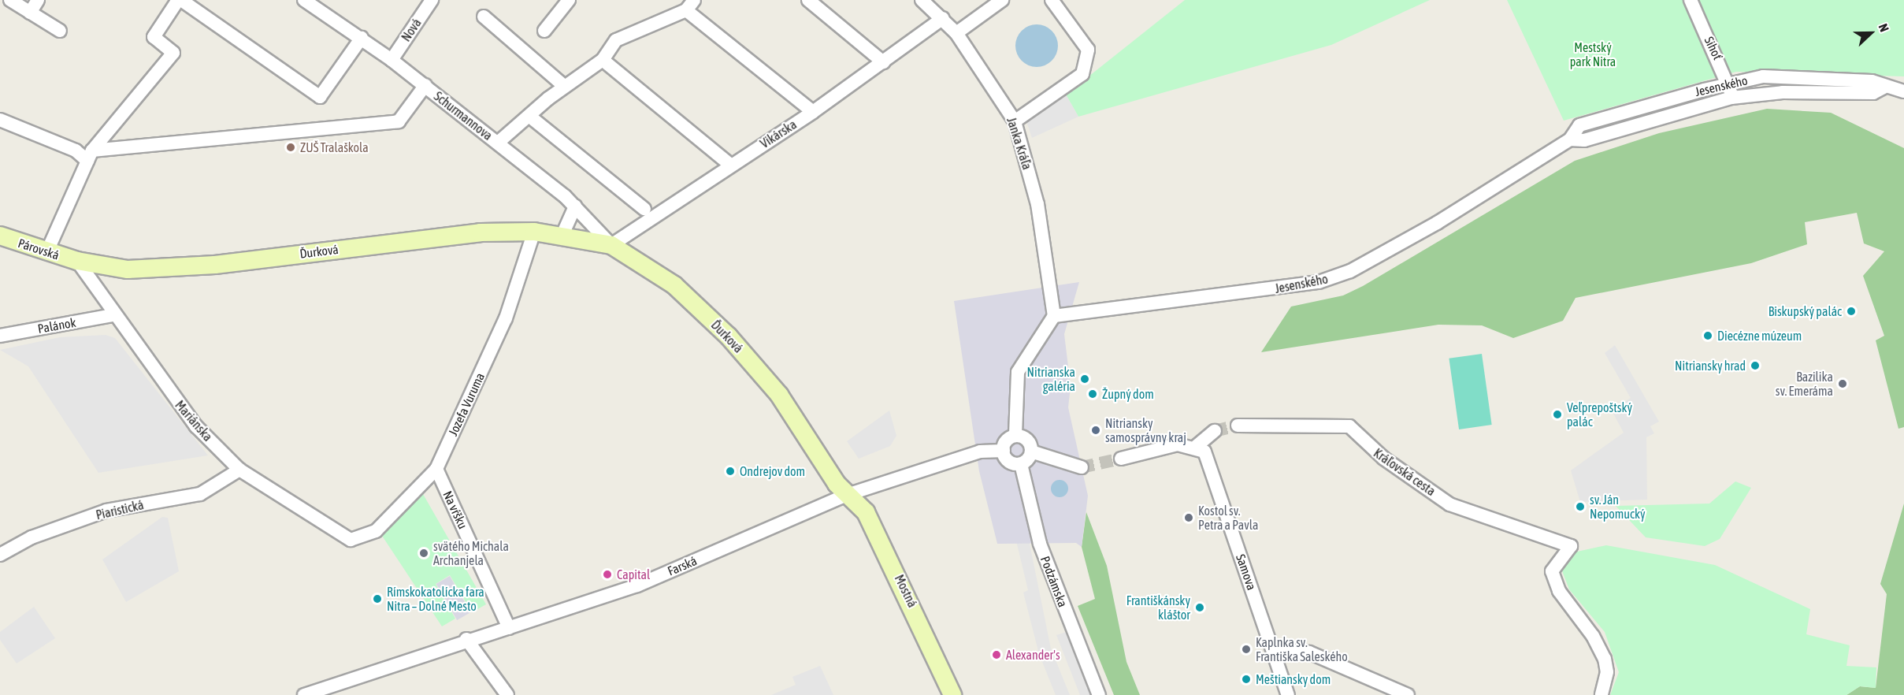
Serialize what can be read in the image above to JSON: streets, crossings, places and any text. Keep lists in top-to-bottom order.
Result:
{
  "streets": {
    "street": [
      "Nová",
      "Sihoť",
      "Jesenského",
      "Schurmannova",
      "Vikárska",
      "Janka Kráľa",
      "Párovská",
      "Ďurková",
      "Palánok",
      "Jozefa Vuruma",
      "Mariánska",
      "Kráľovská cesta",
      "Piaristická",
      "Na vŕšku",
      "Farská",
      "Samova",
      "Podzámska",
      "Mostná"
    ]
  },
  "crossings": [
    ["Nová", "Schurmannova"],
    ["Sihoť", "Jesenského"],
    ["Jesenského", "Janka Kráľa"],
    ["Schurmannova", "Vikárska"],
    ["Schurmannova", "Ďurková"],
    ["Vikárska", "Janka Kráľa"],
    ["Vikárska", "Ďurková"],
    ["Párovská", "Ďurková"],
    ["Párovská", "Mariánska"],
    ["Ďurková", "Jozefa Vuruma"],
    ["Ďurková", "Mariánska"],
    ["Ďurková", "Farská"],
    ["Ďurková", "Mostná"],
    ["Palánok", "Mariánska"],
    ["Jozefa Vuruma", "Mariánska"],
    ["Jozefa Vuruma", "Na vŕšku"],
    ["Mariánska", "Piaristická"],
    ["Na vŕšku", "Farská"],
    ["Farská", "Podzámska"],
    ["Farská", "Mostná"]
  ],
  "parks": ["Mestský park Nitra"],
  "places": [
    "ZUŠ Tralaškola",
    "Biskupský palác",
    "Diecézne múzeum",
    "Nitriansky hrad",
    "Nitrianska galéria",
    "Bazilika sv. Emeráma",
    "Župný dom",
    "Veľprepoštský palác",
    "Nitriansky samosprávny kraj",
    "Ondrejov dom",
    "sv. Ján Nepomucký",
    "Kostol sv. Petra a Pavla",
    "svätého Michala Archanjela",
    "Capital",
    "Rímskokatolícka fara Nitra – Dolné Mesto",
    "Františkánsky kláštor",
    "Kaplnka sv. Františka Saleského",
    "Alexander's",
    "Meštiansky dom"
  ],
  "north": "right"
}
